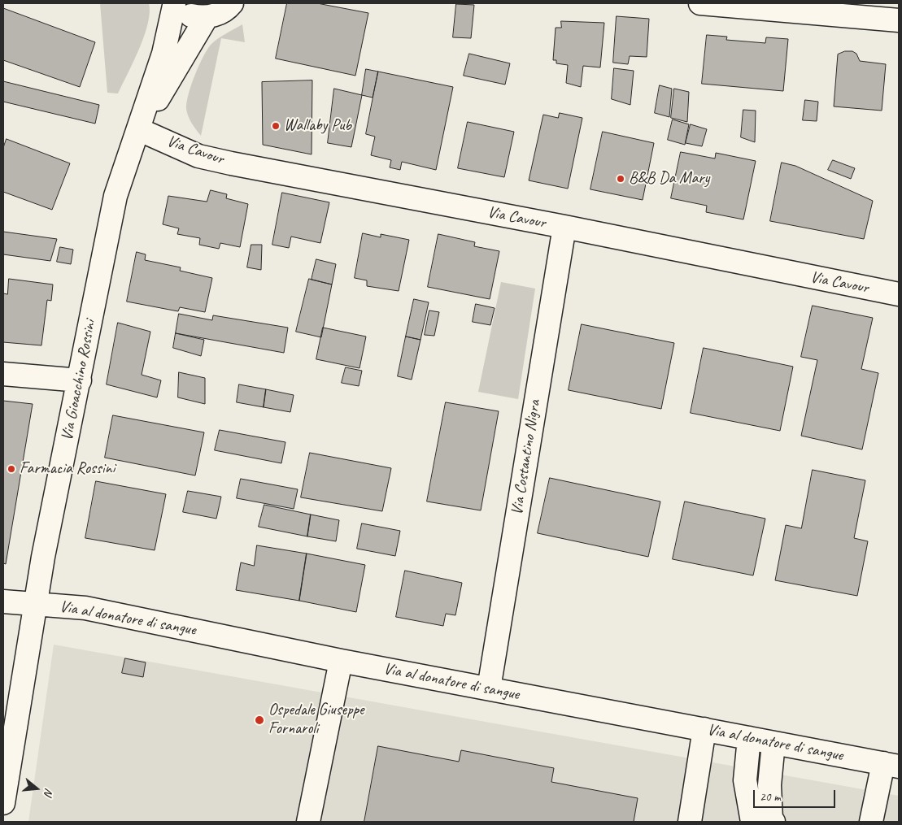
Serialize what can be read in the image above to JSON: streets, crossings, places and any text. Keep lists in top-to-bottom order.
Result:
{
  "streets": {
    "street": [
      "Via Cavour",
      "Via Gioacchino Rossini",
      "Via Costantino Nigra",
      "Via al donatore di sangue"
    ]
  },
  "crossings": [
    ["Via Cavour", "Via Gioacchino Rossini"],
    ["Via Cavour", "Via Costantino Nigra"],
    ["Via Gioacchino Rossini", "Via al donatore di sangue"],
    ["Via Costantino Nigra", "Via al donatore di sangue"]
  ],
  "places": [
    "Wallaby Pub",
    "B&B Da Mary",
    "Farmacia Rossini",
    "Ospedale Giuseppe Fornaroli"
  ],
  "scale_bar": "20 m",
  "north": "right"
}
